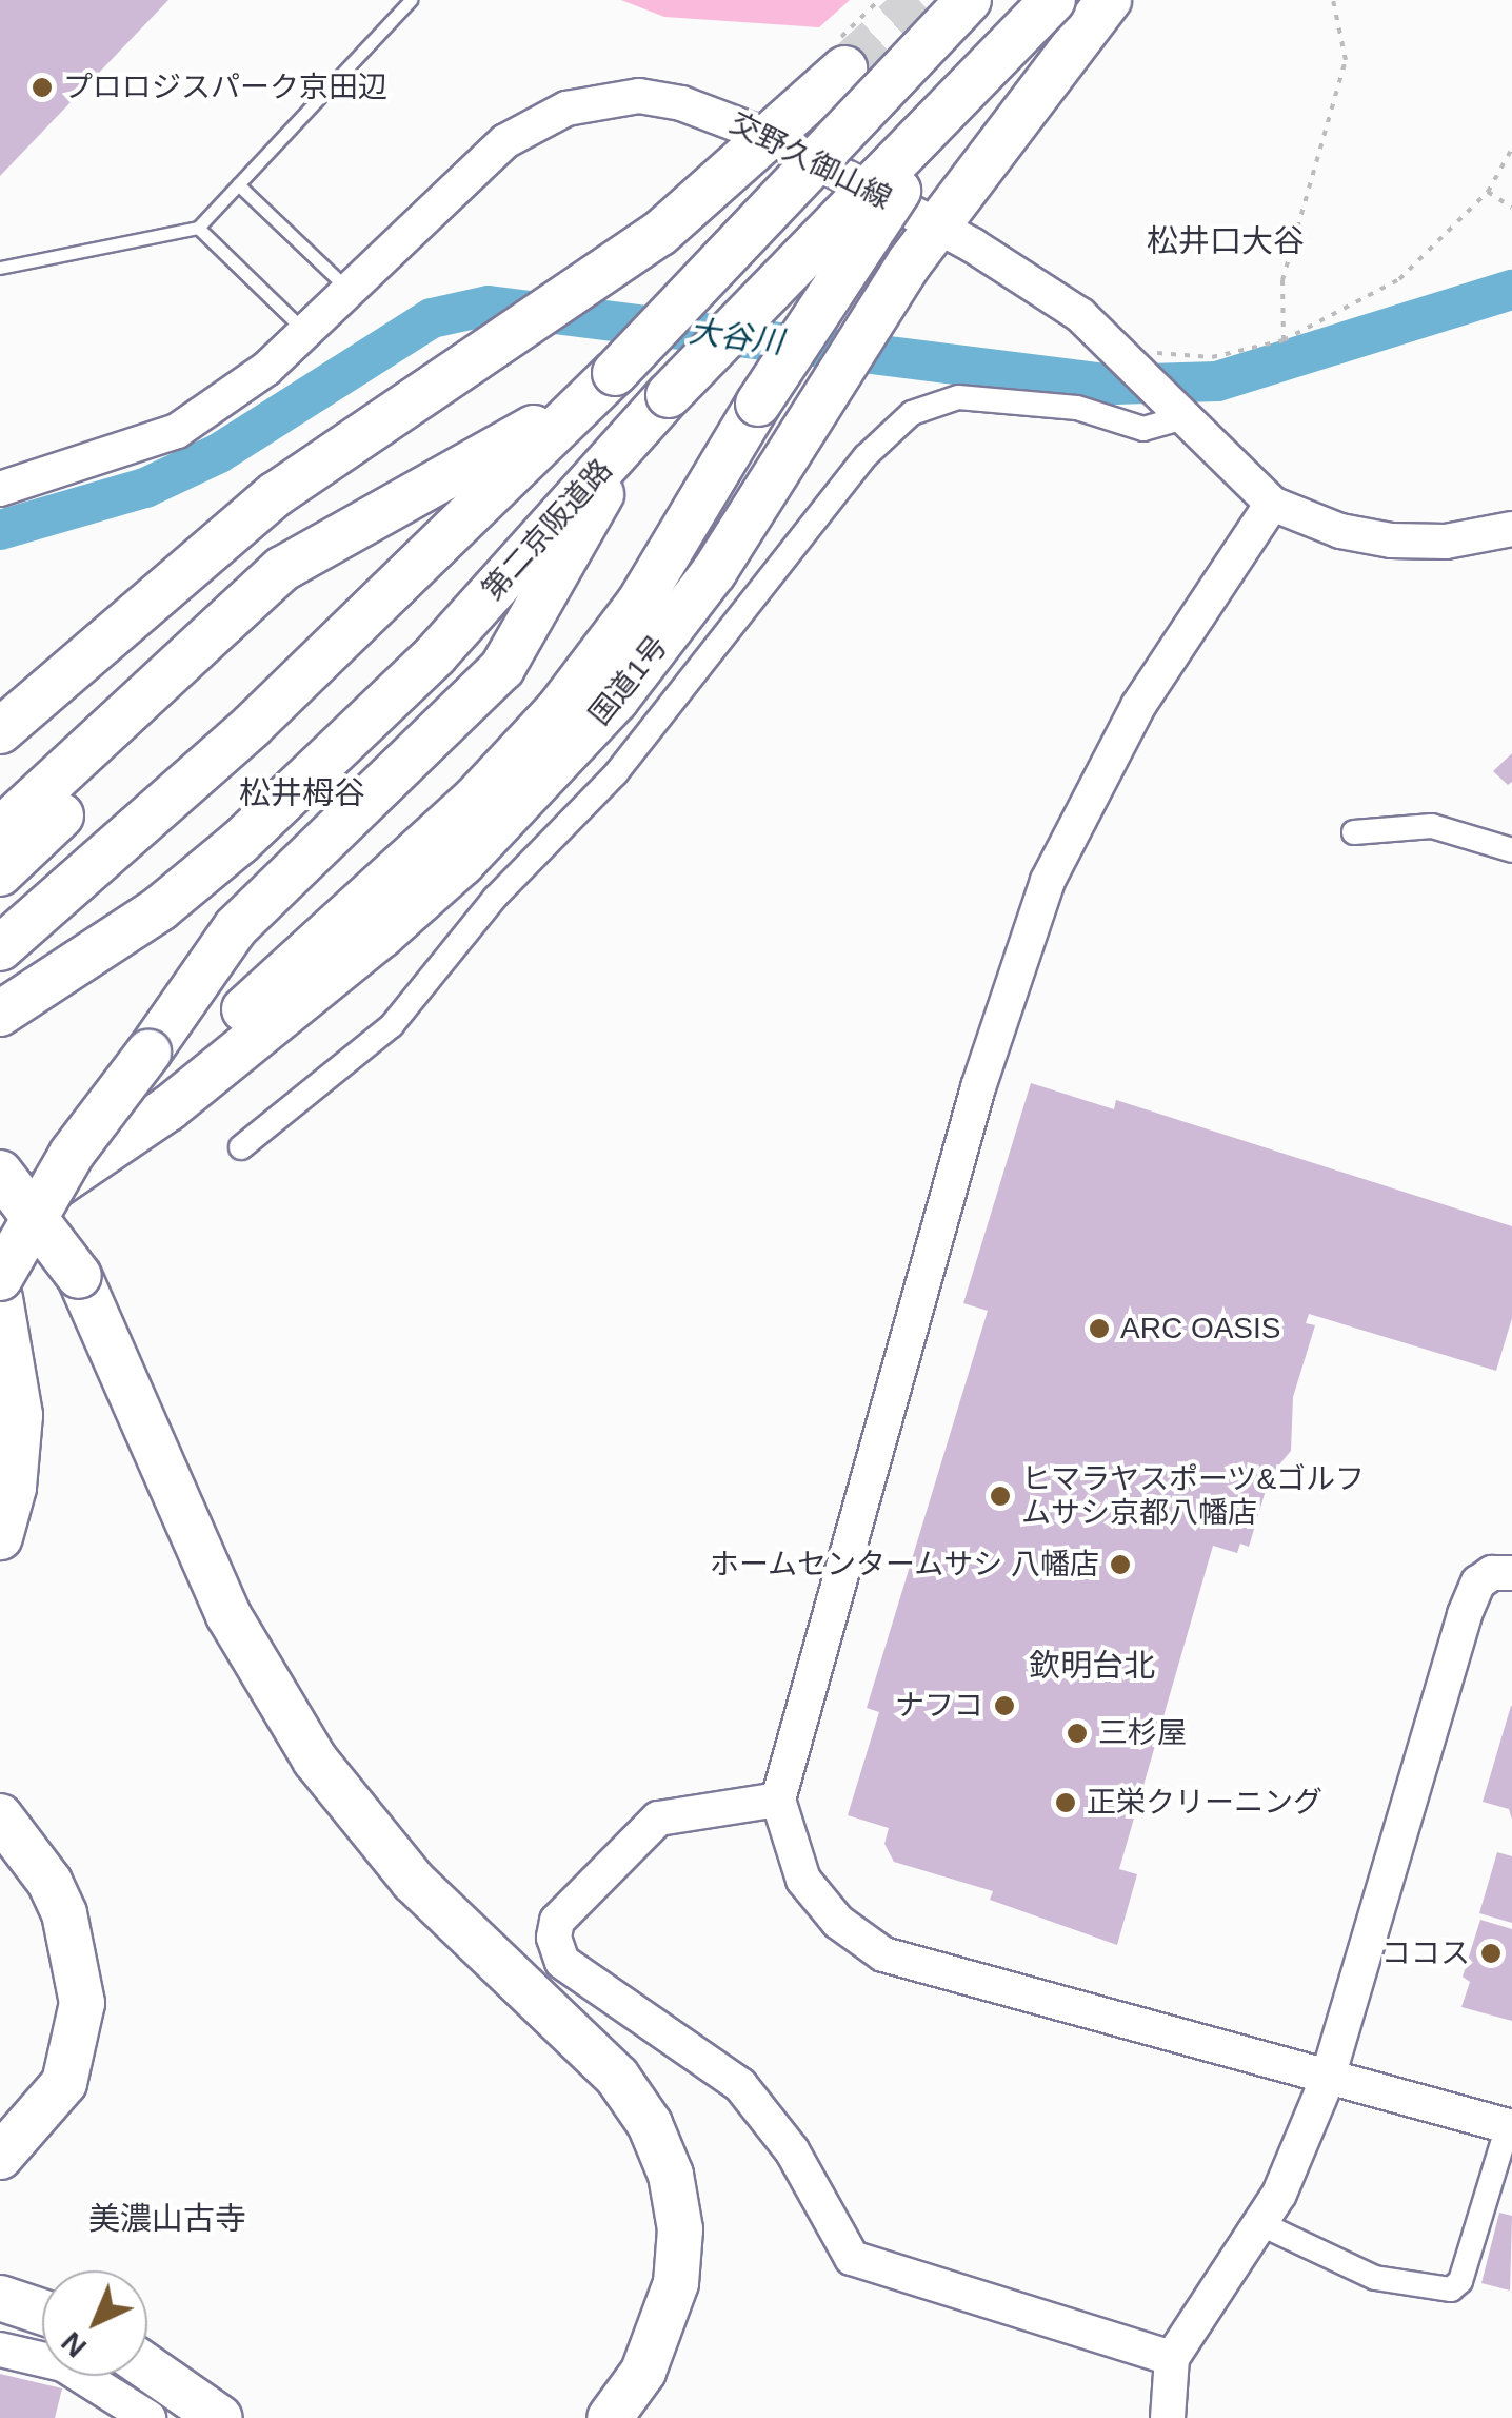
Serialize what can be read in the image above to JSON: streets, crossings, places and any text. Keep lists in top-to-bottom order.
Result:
{
  "streets": {
    "highway": ["第二京阪道路", "国道1号"],
    "street": ["交野久御山線"]
  },
  "crossings": [
    ["交野久御山線", "国道1号"]
  ],
  "districts": [
    "松井口大谷",
    "松井栂谷",
    "欽明台北",
    "美濃山古寺"
  ],
  "water": ["大谷川"],
  "places": [
    "プロロジスパーク京田辺",
    "ARC OASIS",
    "ヒマラヤスポーツ&ゴルフ ムサシ京都八幡店",
    "ホームセンタームサシ 八幡店",
    "ナフコ",
    "三杉屋",
    "正栄クリーニング",
    "ココス"
  ],
  "north": "bottom left"
}
